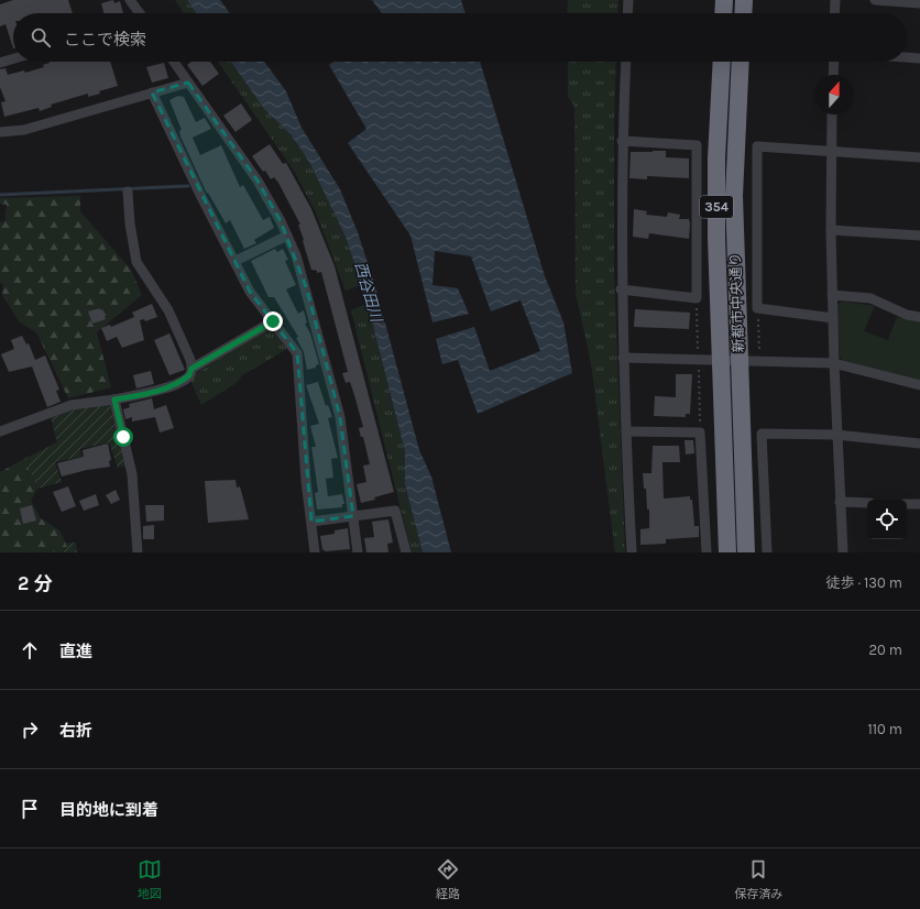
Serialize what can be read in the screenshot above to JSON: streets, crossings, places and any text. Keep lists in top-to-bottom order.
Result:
{
  "streets": {
    "highway": ["354", "新都市中央通り"]
  },
  "water": ["西谷田川"],
  "north": "top",
  "page": {
    "search": "ここで検索",
    "heading": ["2 分", "徒歩 · 130 m"],
    "list": [
      ["直進", "20 m"],
      ["右折", "110 m"],
      "目的地に到着"
    ],
    "nav": ["地図", "経路", "保存済み"]
  }
}
